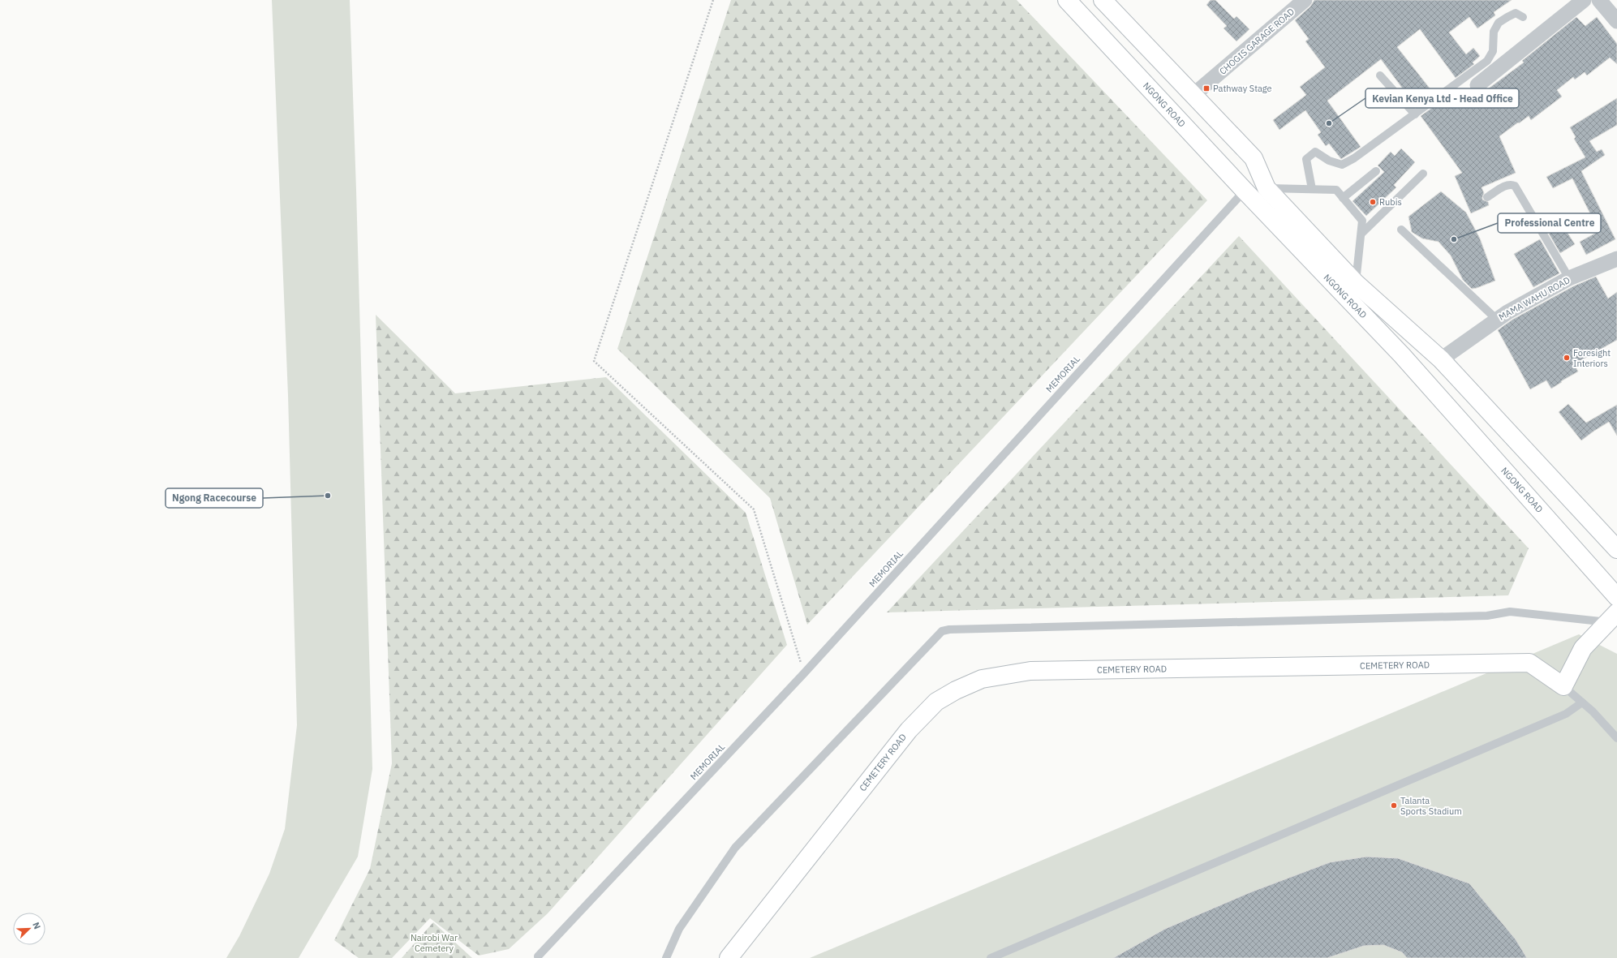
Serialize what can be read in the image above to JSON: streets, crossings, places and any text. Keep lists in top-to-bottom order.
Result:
{
  "streets": {
    "main road": ["NGONG ROAD", "CEMETERY ROAD"],
    "street": ["CHOGIS GARAGE ROAD", "MAMA WAHU ROAD"],
    "lane": ["MEMORIAL"]
  },
  "crossings": [
    ["CHOGIS GARAGE ROAD", "NGONG ROAD"],
    ["NGONG ROAD", "MAMA WAHU ROAD"],
    ["NGONG ROAD", "MEMORIAL"]
  ],
  "parks": ["Nairobi War Cemetery"],
  "places": {
    "transit": ["Pathway Stage"],
    "other": [
      "Kevian Kenya Ltd - Head Office",
      "Rubis",
      "Professional Centre",
      "Foresight Interiors",
      "Ngong Racecourse",
      "Talanta Sports Stadium"
    ]
  },
  "north": "top right"
}
